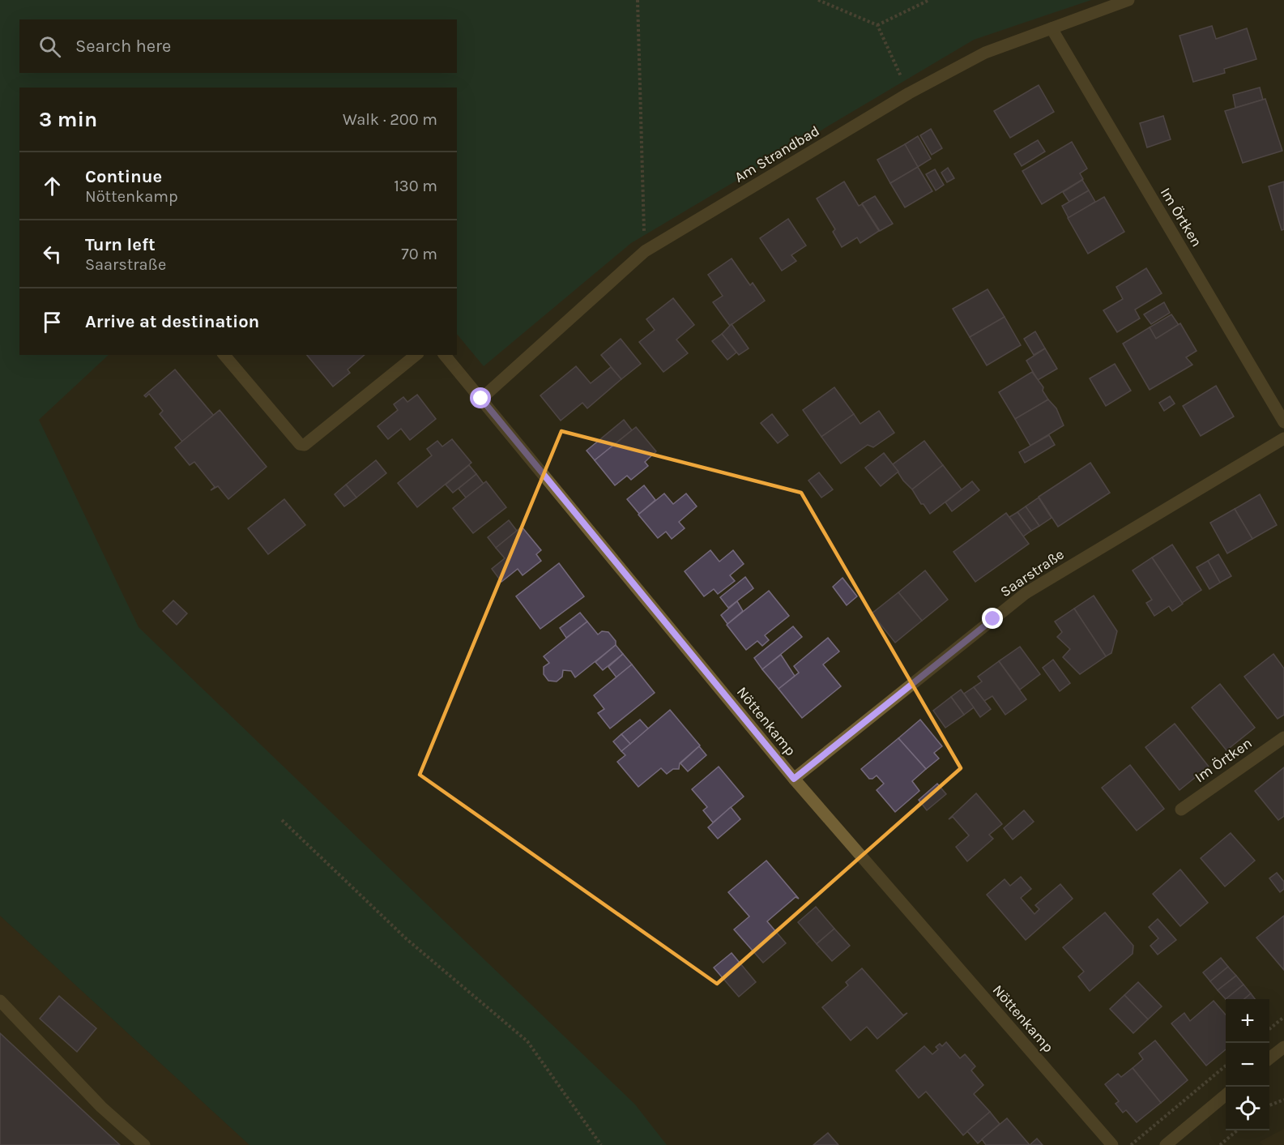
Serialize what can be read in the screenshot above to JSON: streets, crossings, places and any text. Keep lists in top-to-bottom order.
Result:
{
  "streets": {
    "street": [
      "Am Strandbad",
      "Im Örtken",
      "Saarstraße",
      "Nöttenkamp"
    ]
  },
  "crossings": [
    ["Am Strandbad", "Im Örtken"],
    ["Am Strandbad", "Nöttenkamp"],
    ["Saarstraße", "Nöttenkamp"]
  ],
  "page": {
    "search": "Search here",
    "heading": ["3 min", "Walk · 200 m"],
    "list": [
      ["Continue", "Nöttenkamp", "130 m"],
      ["Turn left", "Saarstraße", "70 m"],
      "Arrive at destination"
    ],
    "map_buttons": ["+", "−"]
  }
}
